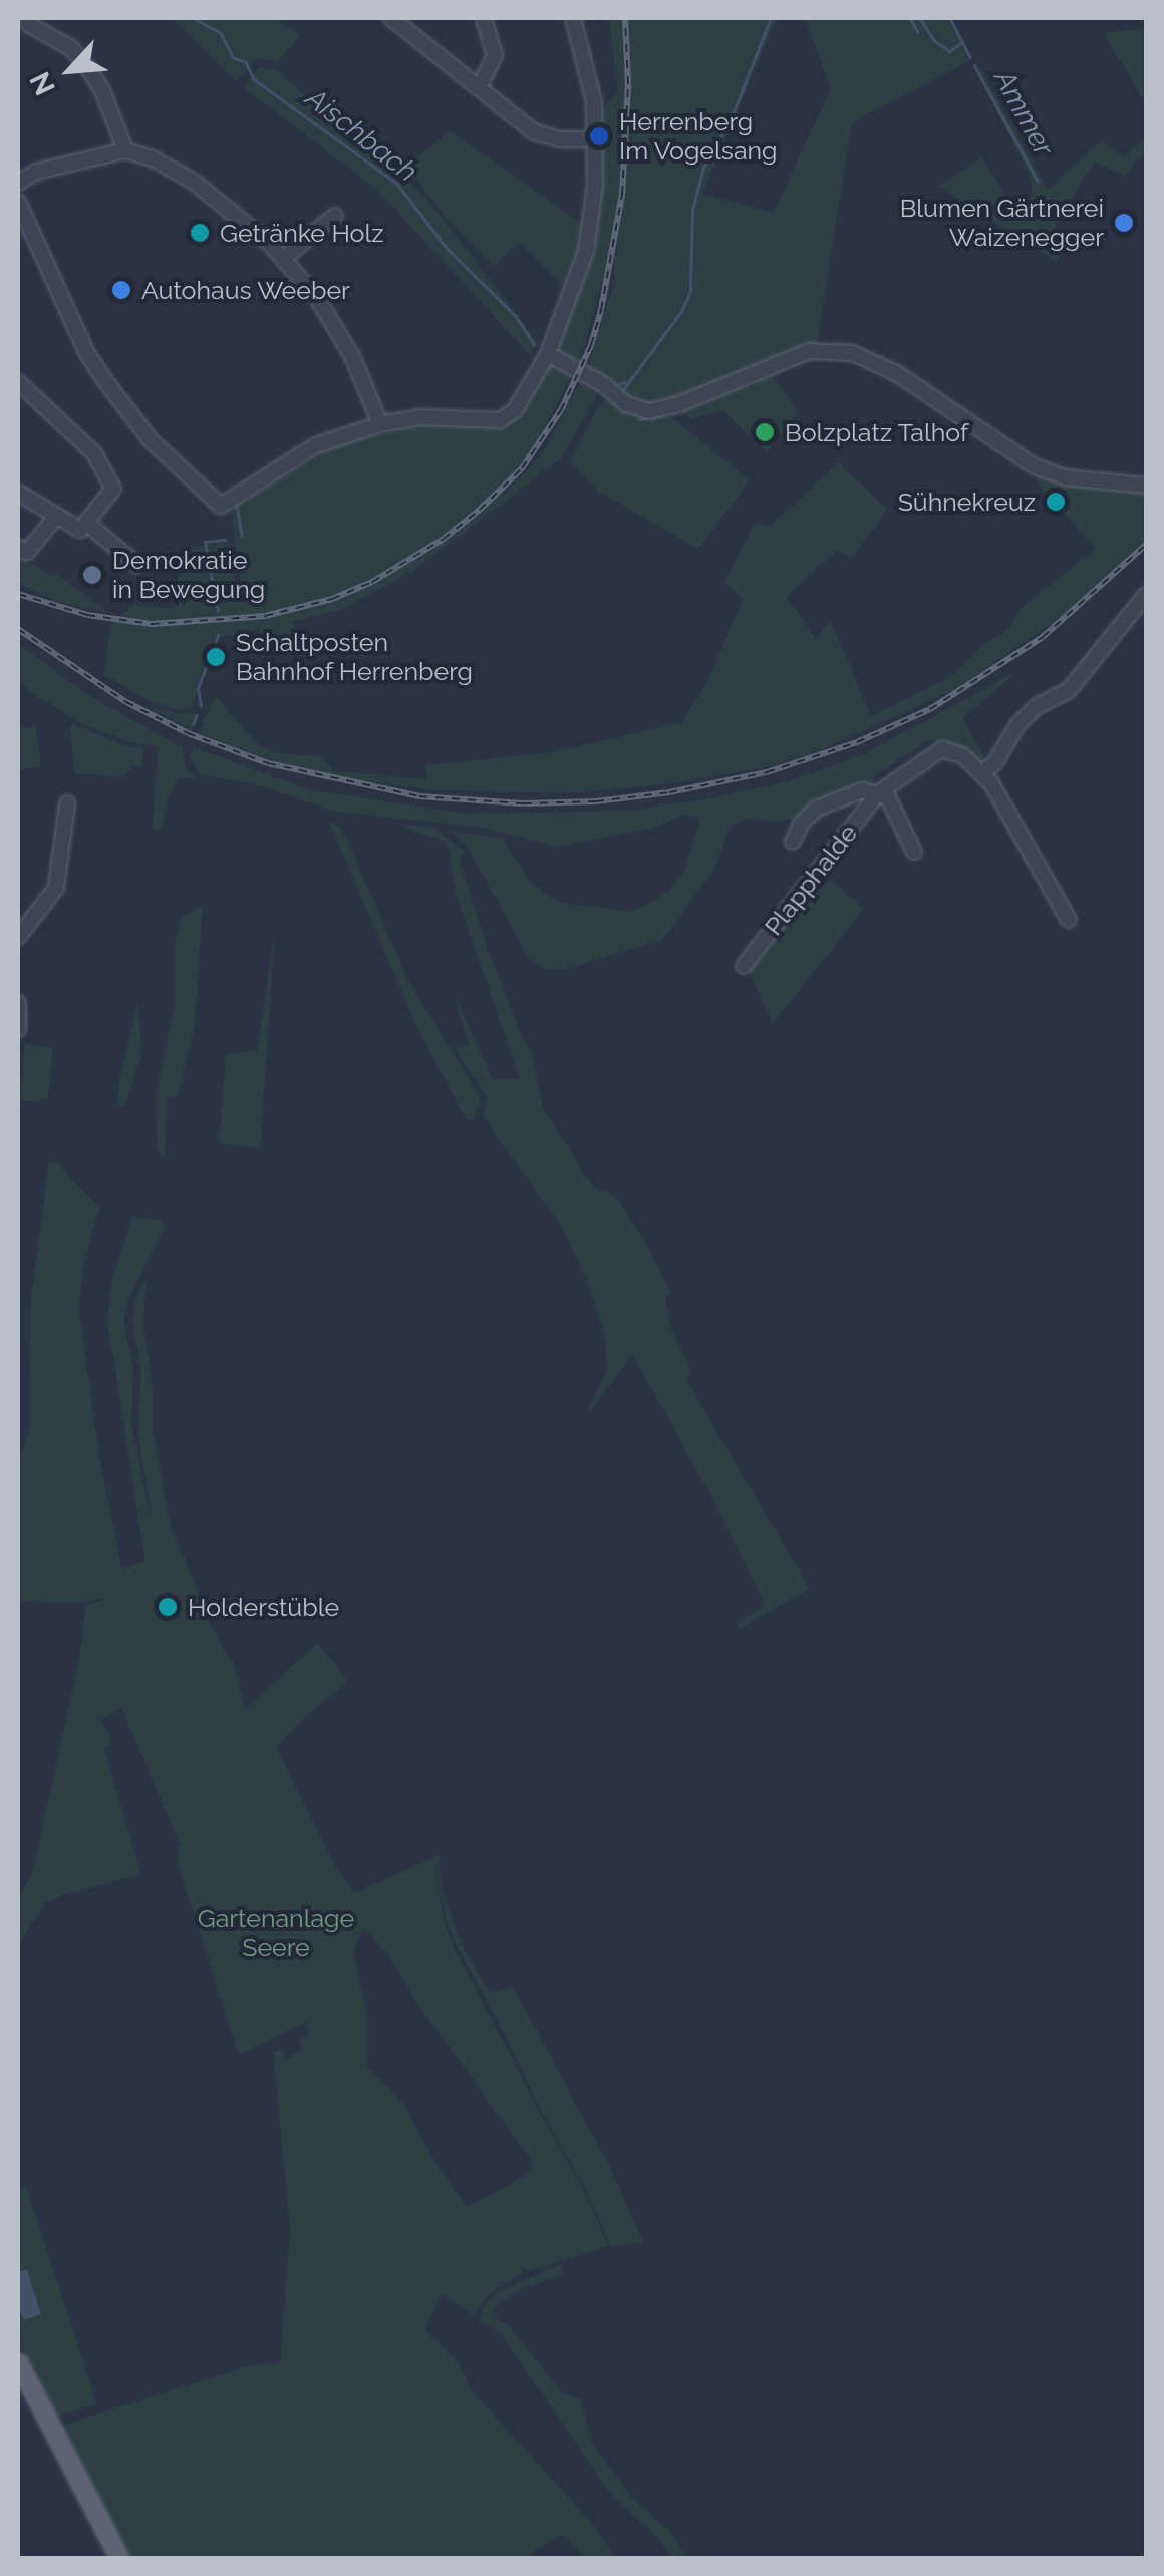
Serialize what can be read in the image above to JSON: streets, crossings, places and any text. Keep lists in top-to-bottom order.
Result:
{
  "streets": {
    "street": ["Plapphalde"]
  },
  "water": ["Ammer", "Aischbach"],
  "parks": ["Gartenanlage Seere"],
  "places": [
    "Herrenberg Im Vogelsang",
    "Blumen Gärtnerei Waizenegger",
    "Getränke Holz",
    "Autohaus Weeber",
    "Bolzplatz Talhof",
    "Sühnekreuz",
    "Demokratie in Bewegung",
    "Schaltposten Bahnhof Herrenberg",
    "Holderstüble"
  ],
  "north": "bottom left"
}
